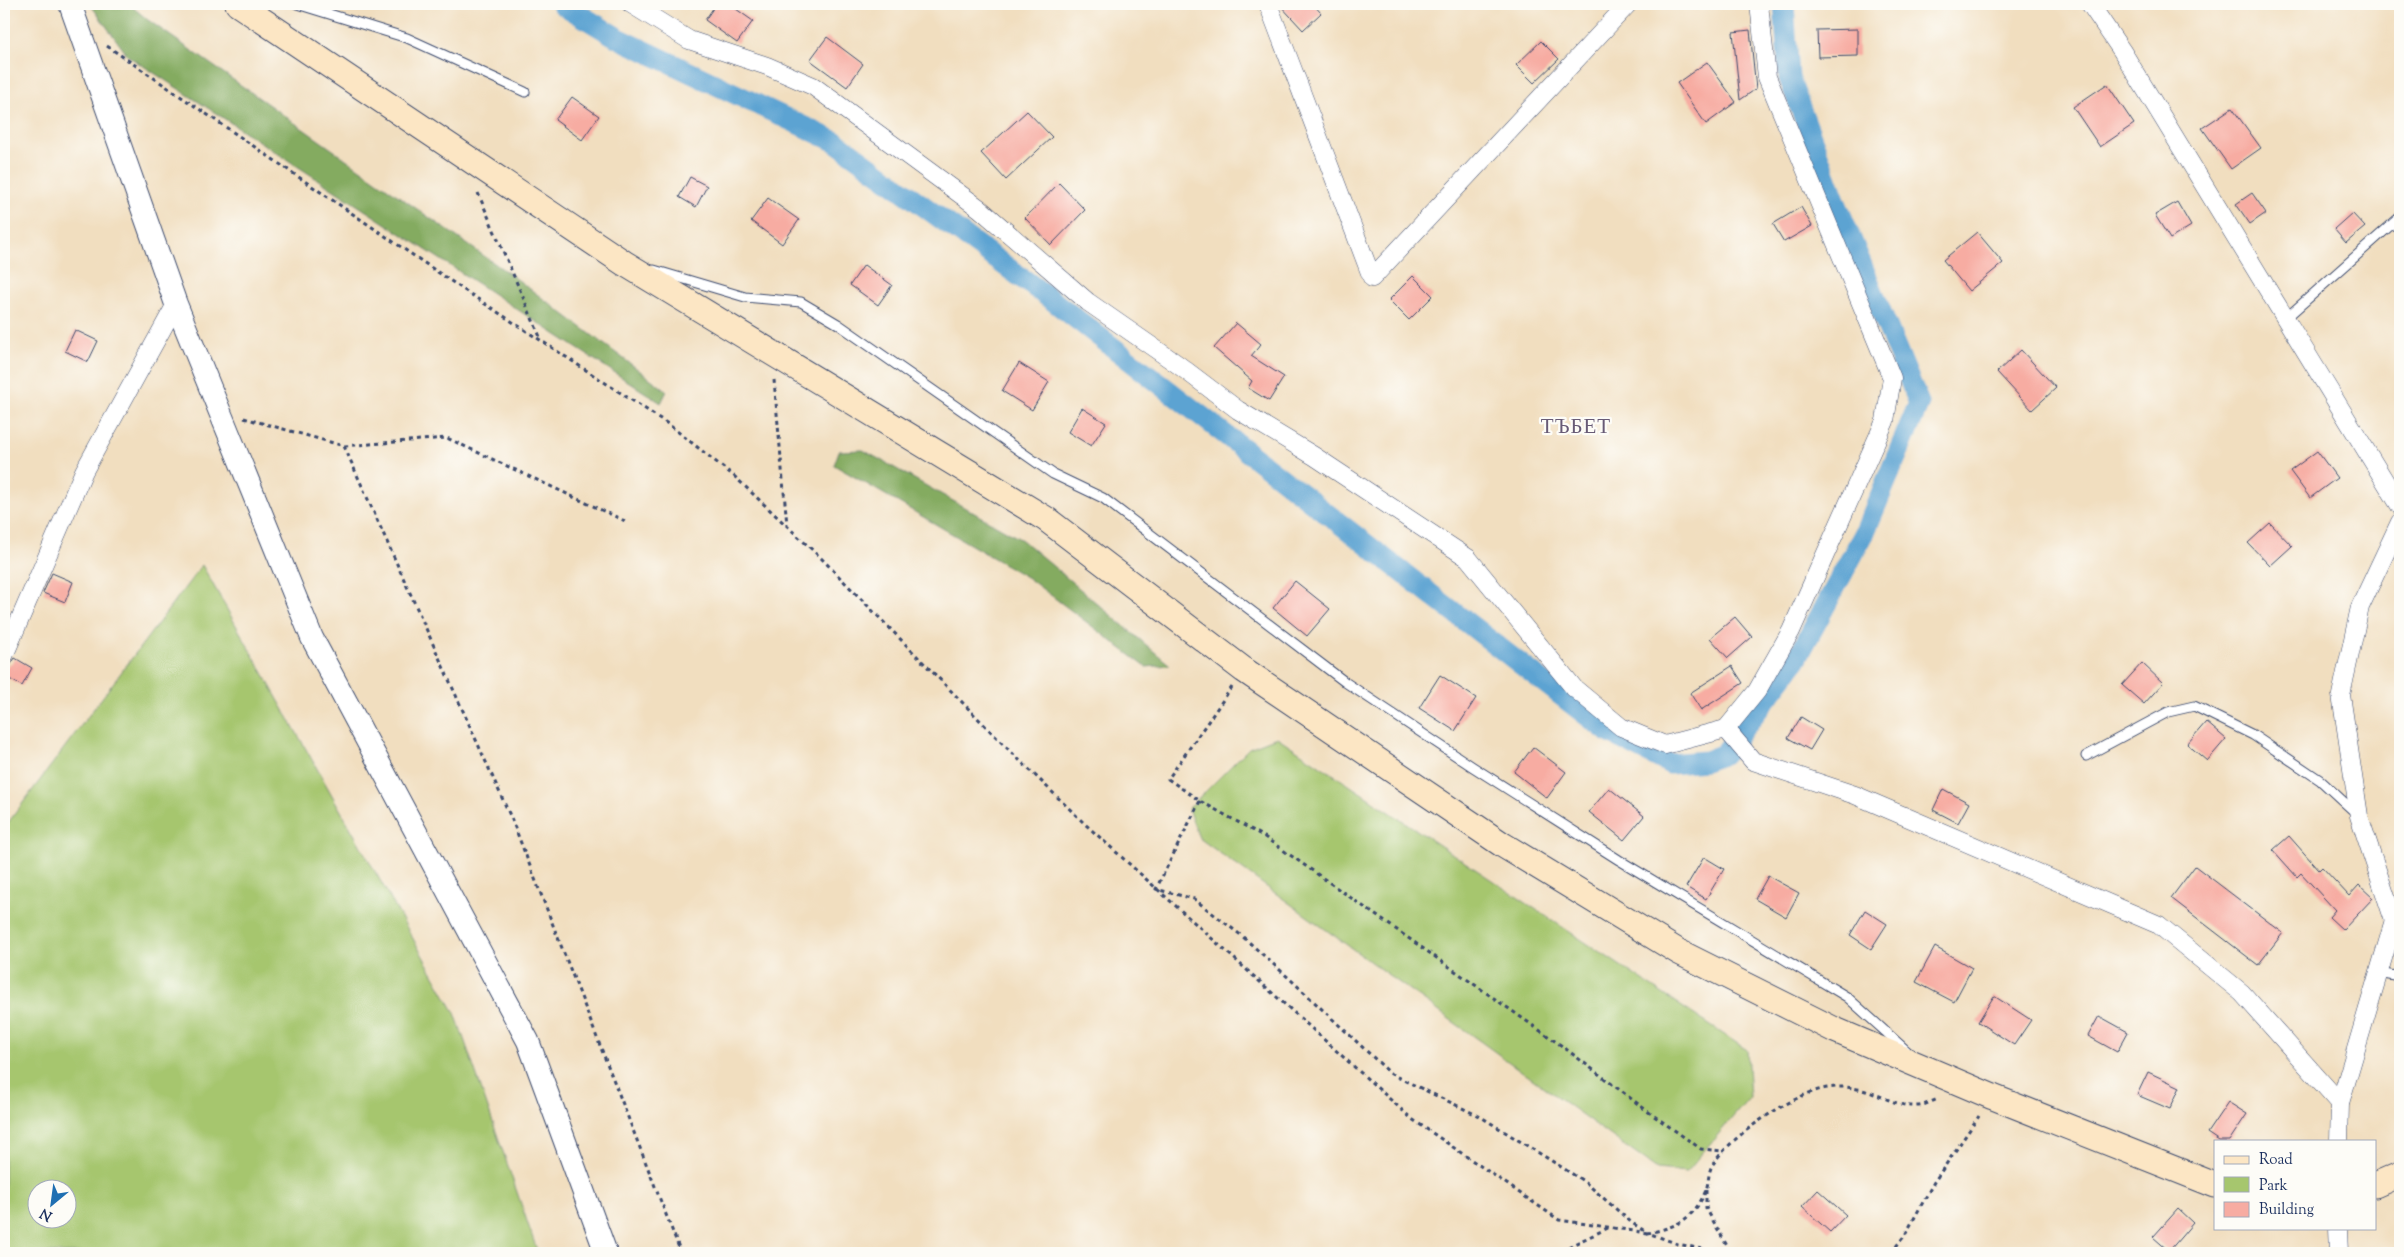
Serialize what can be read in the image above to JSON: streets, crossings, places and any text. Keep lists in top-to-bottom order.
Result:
{
  "districts": ["ТЪБЕТ"],
  "legend": ["Road", "Park", "Building"],
  "north": "bottom left"
}
